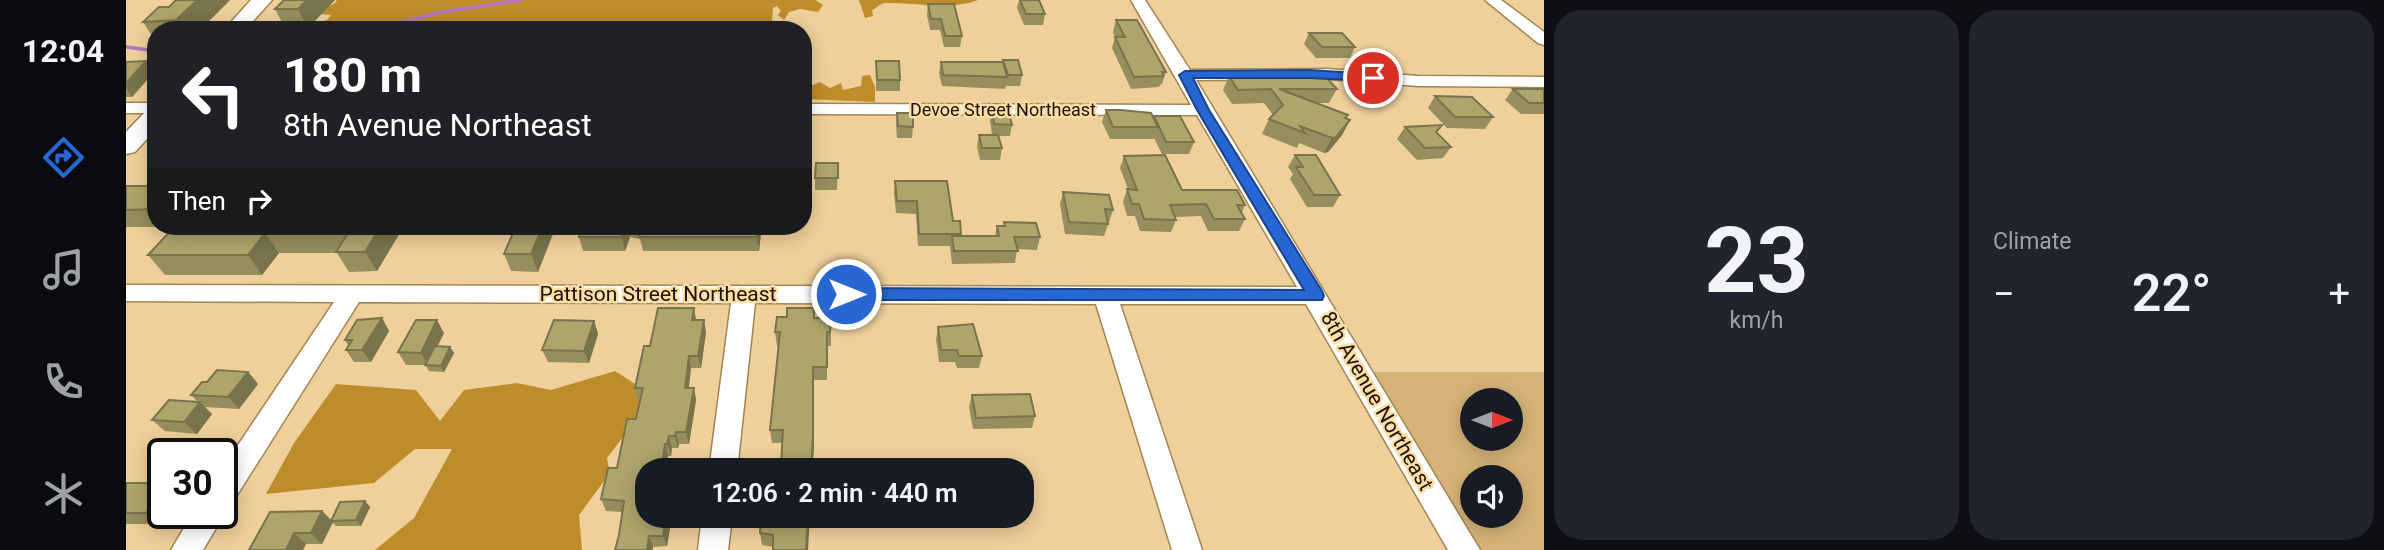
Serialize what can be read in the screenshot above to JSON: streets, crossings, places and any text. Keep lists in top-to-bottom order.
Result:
{
  "streets": {
    "street": ["Devoe Street Northeast", "Pattison Street Northeast", "8th Avenue Northeast"]
  },
  "crossings": [
    ["Devoe Street Northeast", "8th Avenue Northeast"],
    ["Pattison Street Northeast", "8th Avenue Northeast"]
  ],
  "north": "right",
  "page": {
    "tabs": "12:04",
    "tile": [
      ["23", "km/h"],
      "Climate"
    ],
    "turn": ["180 m", "8th Avenue Northeast"],
    "then": "Then",
    "heat": ["−", "22°", "+"],
    "limit": "30",
    "trip": "12:06 · 2 min · 440 m"
  }
}
